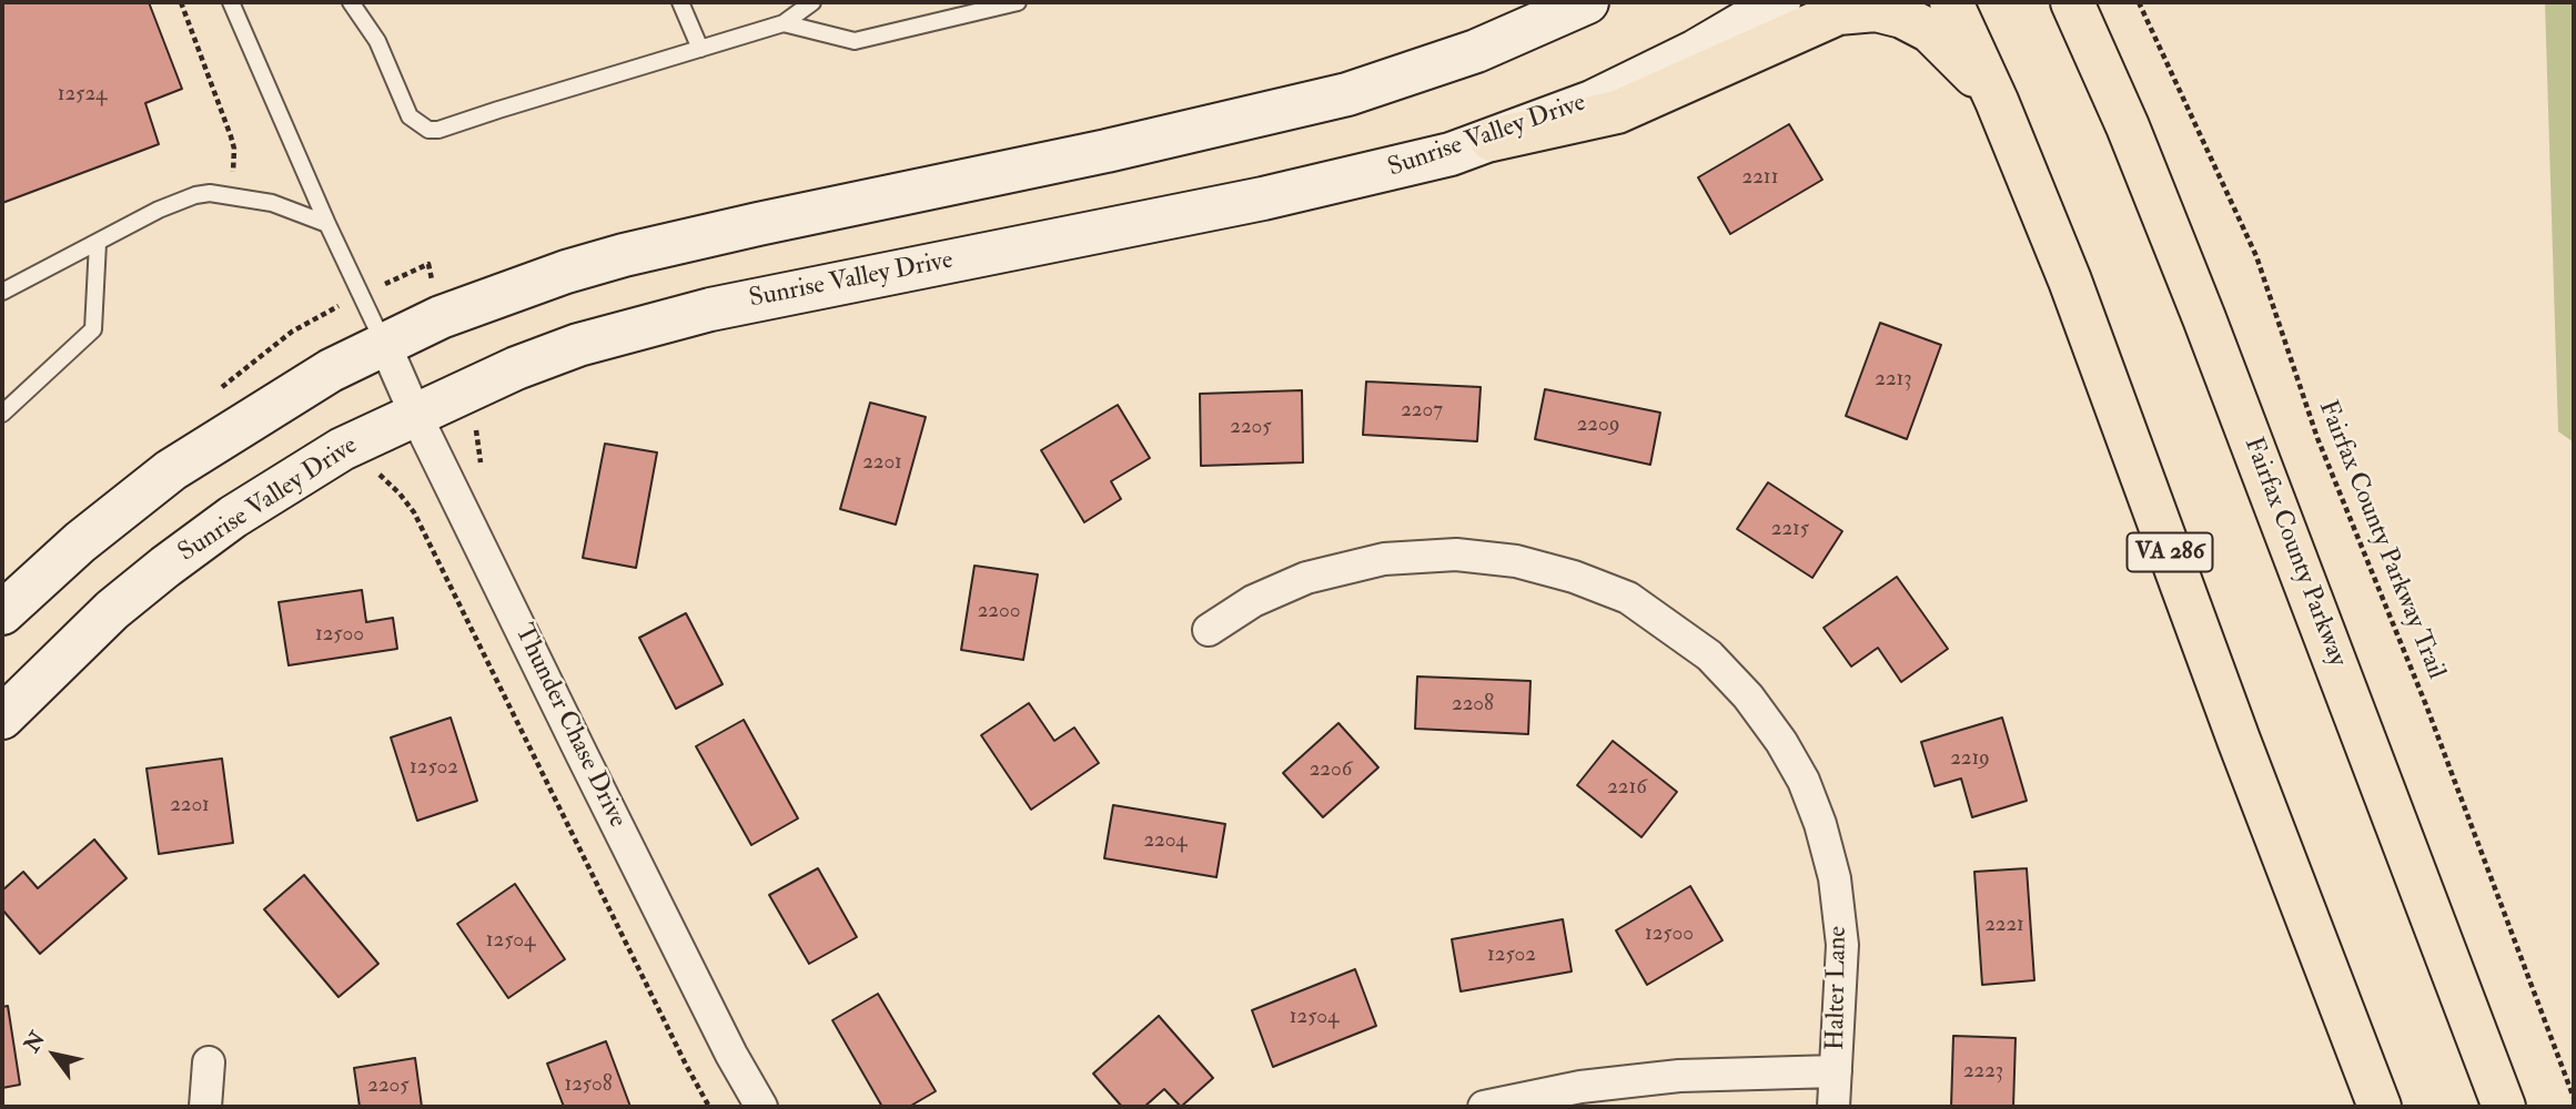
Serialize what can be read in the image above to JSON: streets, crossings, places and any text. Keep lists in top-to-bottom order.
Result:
{
  "streets": {
    "highway": ["VA 286", "Fairfax County Parkway"],
    "main road": ["Sunrise Valley Drive"],
    "street": ["Thunder Chase Drive", "Halter Lane"],
    "path": ["Fairfax County Parkway Trail"]
  },
  "crossings": [
    ["Sunrise Valley Drive", "Thunder Chase Drive"]
  ],
  "house_numbers": [
    "12524",
    "2211",
    "2213",
    "2207",
    "2209",
    "2205",
    "2201",
    "2215",
    "2200",
    "12500",
    "2208",
    "2219",
    "12502",
    "2206",
    "2216",
    "2201",
    "2204",
    "2221",
    "12500",
    "12504",
    "12502",
    "12504",
    "2223",
    "12508",
    "2205"
  ],
  "north": "top left"
}
